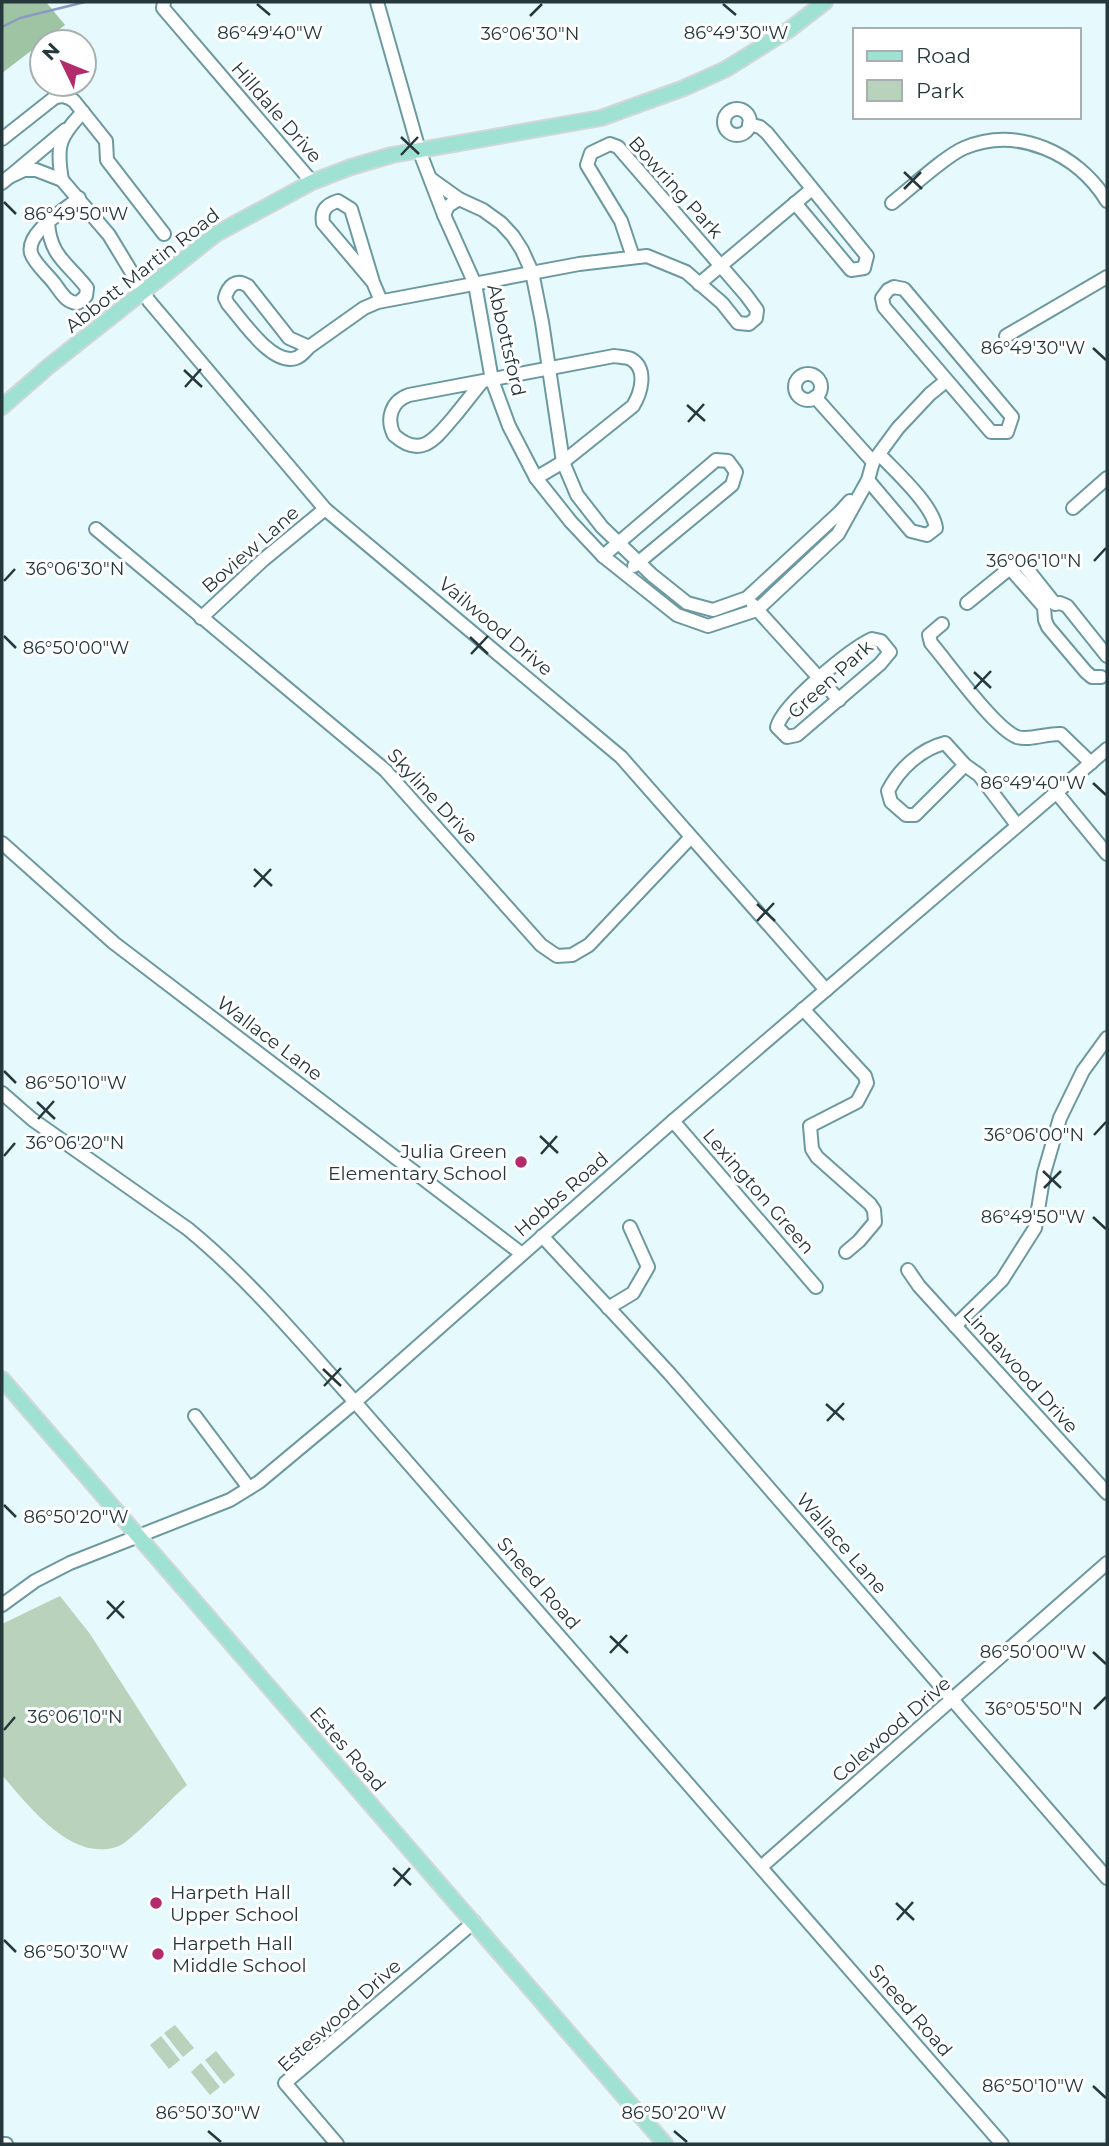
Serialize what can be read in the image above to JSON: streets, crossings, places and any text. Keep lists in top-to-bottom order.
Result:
{
  "streets": {
    "main road": ["Abbott Martin Road", "Estes Road"],
    "street": [
      "Hilldale Drive",
      "Bowring Park",
      "Abbottsford",
      "Boview Lane",
      "Vailwood Drive",
      "Green Park",
      "Skyline Drive",
      "Wallace Lane",
      "Lexington Green",
      "Hobbs Road",
      "Lindawood Drive",
      "Sneed Road",
      "Colewood Drive",
      "Esteswood Drive"
    ]
  },
  "crossings": [
    ["Hilldale Drive", "Abbott Martin Road"],
    ["Bowring Park", "Abbottsford"],
    ["Abbott Martin Road", "Abbottsford"],
    ["Abbott Martin Road", "Vailwood Drive"],
    ["Boview Lane", "Vailwood Drive"],
    ["Boview Lane", "Skyline Drive"],
    ["Vailwood Drive", "Skyline Drive"],
    ["Vailwood Drive", "Hobbs Road"],
    ["Wallace Lane", "Hobbs Road"],
    ["Wallace Lane", "Colewood Drive"],
    ["Lexington Green", "Hobbs Road"],
    ["Hobbs Road", "Sneed Road"],
    ["Hobbs Road", "Estes Road"],
    ["Sneed Road", "Colewood Drive"],
    ["Estes Road", "Esteswood Drive"]
  ],
  "places": ["Julia Green Elementary School", "Harpeth Hall Upper School", "Harpeth Hall Middle School"],
  "legend": ["Road", "Park"],
  "north": "top left",
  "coordinates": [
    "86°49'40\"W",
    "86°49'30\"W",
    "36°06'30\"N",
    "86°49'50\"W",
    "36°06'10\"N",
    "86°50'00\"W",
    "86°50'10\"W",
    "36°06'00\"N",
    "36°06'20\"N",
    "86°50'20\"W",
    "36°05'50\"N",
    "86°50'30\"W"
  ]
}
